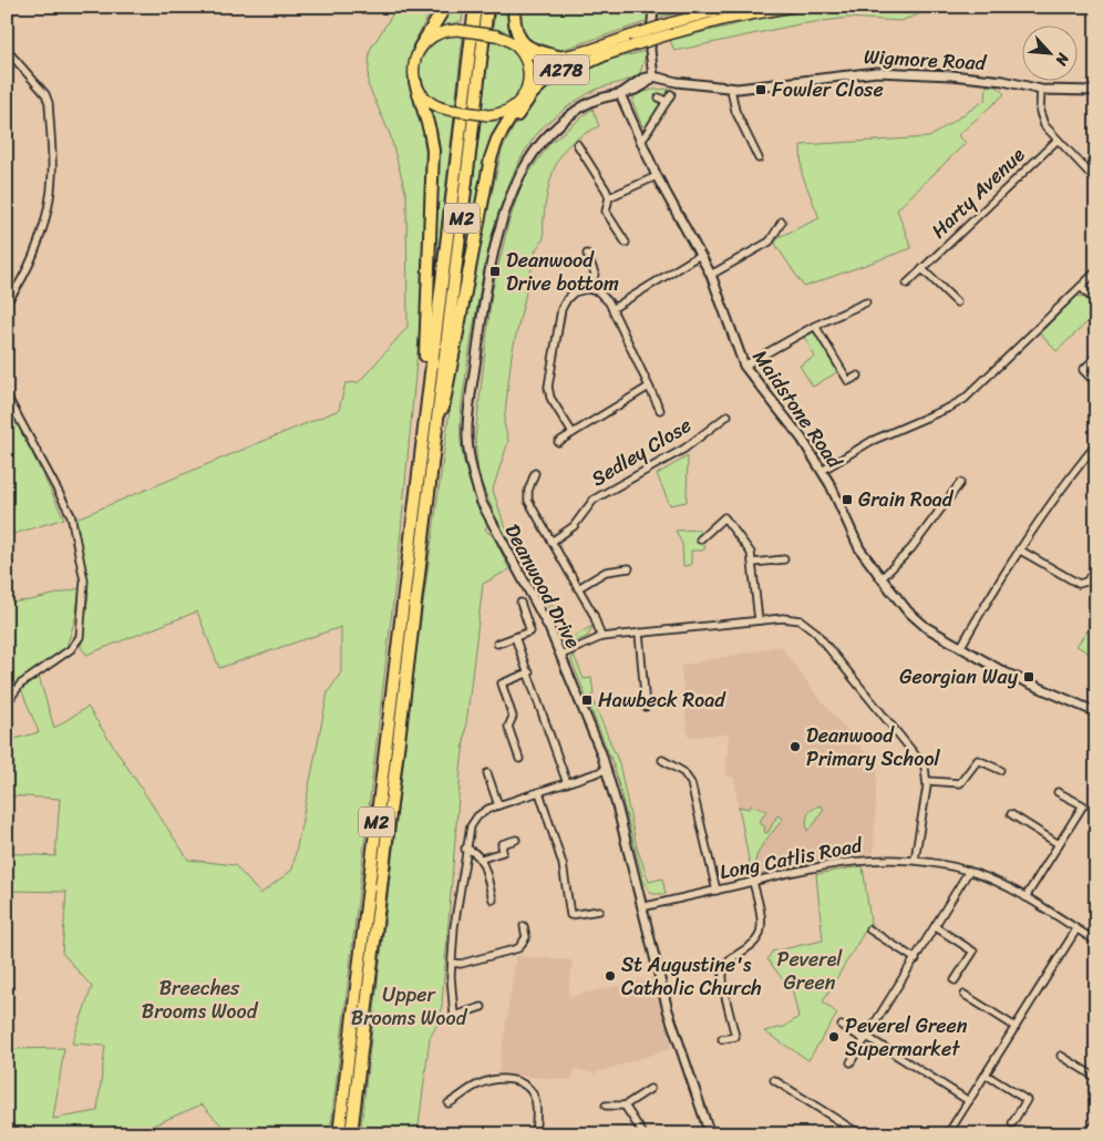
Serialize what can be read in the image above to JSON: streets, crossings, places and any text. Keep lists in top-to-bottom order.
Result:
{
  "streets": {
    "highway": ["M2"],
    "main road": ["A278"],
    "street": [
      "Wigmore Road",
      "Harty Avenue",
      "Maidstone Road",
      "Sedley Close",
      "Deanwood Drive",
      "Long Catlis Road"
    ]
  },
  "crossings": [
    ["Wigmore Road", "Deanwood Drive"],
    ["A278", "M2"],
    ["Maidstone Road", "Deanwood Drive"],
    ["Deanwood Drive", "Long Catlis Road"]
  ],
  "parks": ["Peverel Green", "Breeches Brooms Wood", "Upper Brooms Wood"],
  "places": {
    "transit": [
      "Fowler Close",
      "Deanwood Drive bottom",
      "Grain Road",
      "Georgian Way",
      "Hawbeck Road"
    ],
    "other": ["Deanwood Primary School", "St Augustine's Catholic Church", "Peverel Green Supermarket"]
  },
  "north": "bottom right"
}
